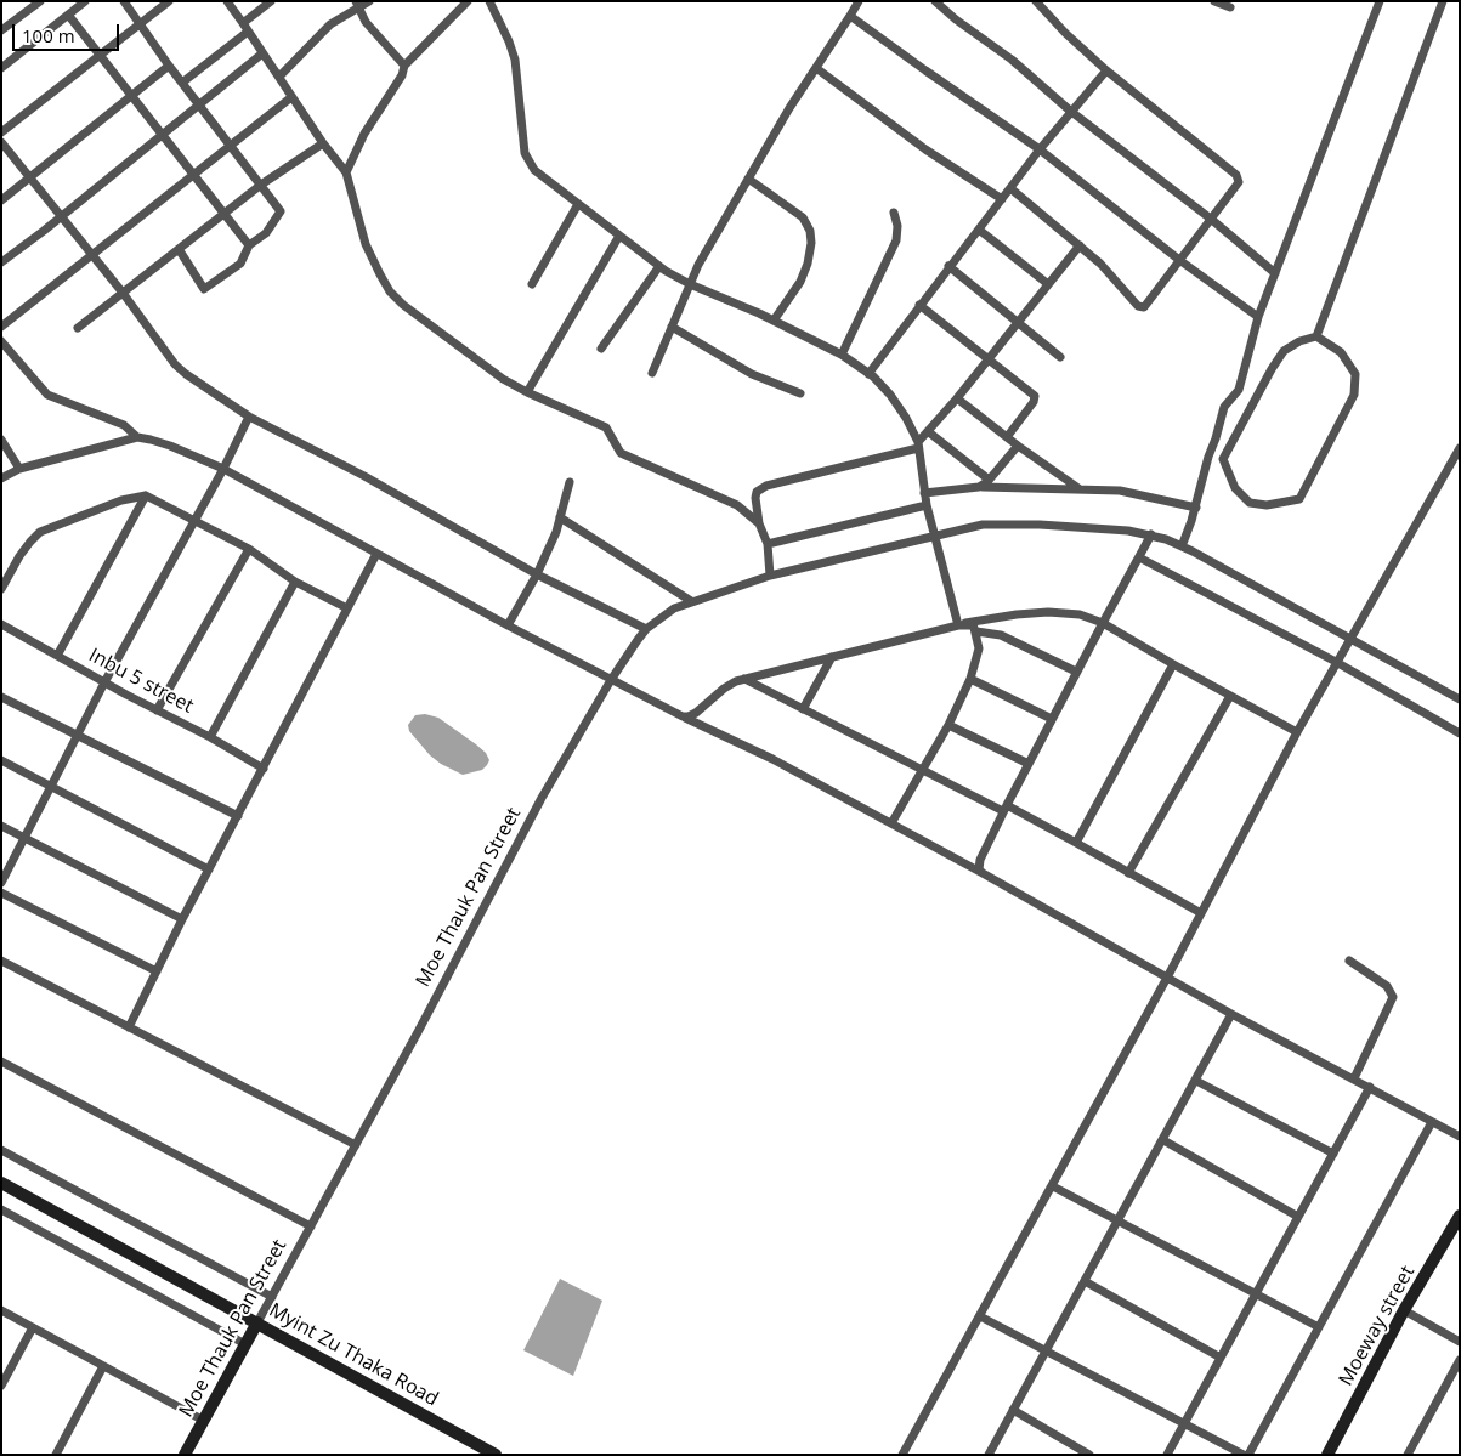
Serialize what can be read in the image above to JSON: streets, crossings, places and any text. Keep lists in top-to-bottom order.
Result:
{
  "streets": {
    "street": [
      "Inbu 5 street",
      "Moe Thauk Pan Street",
      "Moeway street",
      "Myint Zu Thaka Road"
    ]
  },
  "crossings": [
    ["Moe Thauk Pan Street", "Myint Zu Thaka Road"]
  ],
  "scale_bar": "100 m"
}
